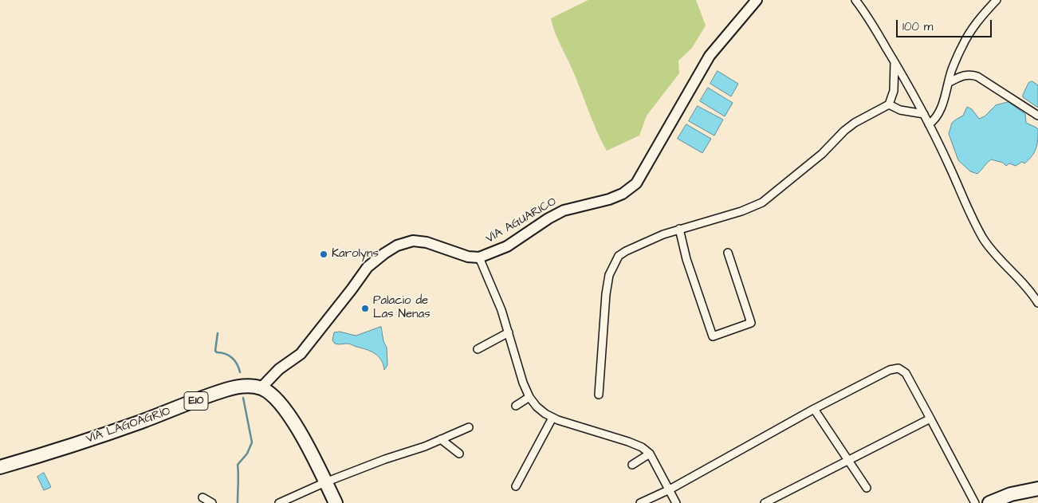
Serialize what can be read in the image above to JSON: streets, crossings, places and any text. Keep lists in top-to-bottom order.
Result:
{
  "streets": {
    "highway": ["E10", "VÍA LAGOAGRÍO"],
    "street": ["VÍA AGUARICO"]
  },
  "crossings": [
    ["VÍA AGUARICO", "VÍA LAGOAGRÍO"]
  ],
  "places": ["Karolyns", "Palacio de Las Nenas"],
  "scale_bar": "100 m"
}
